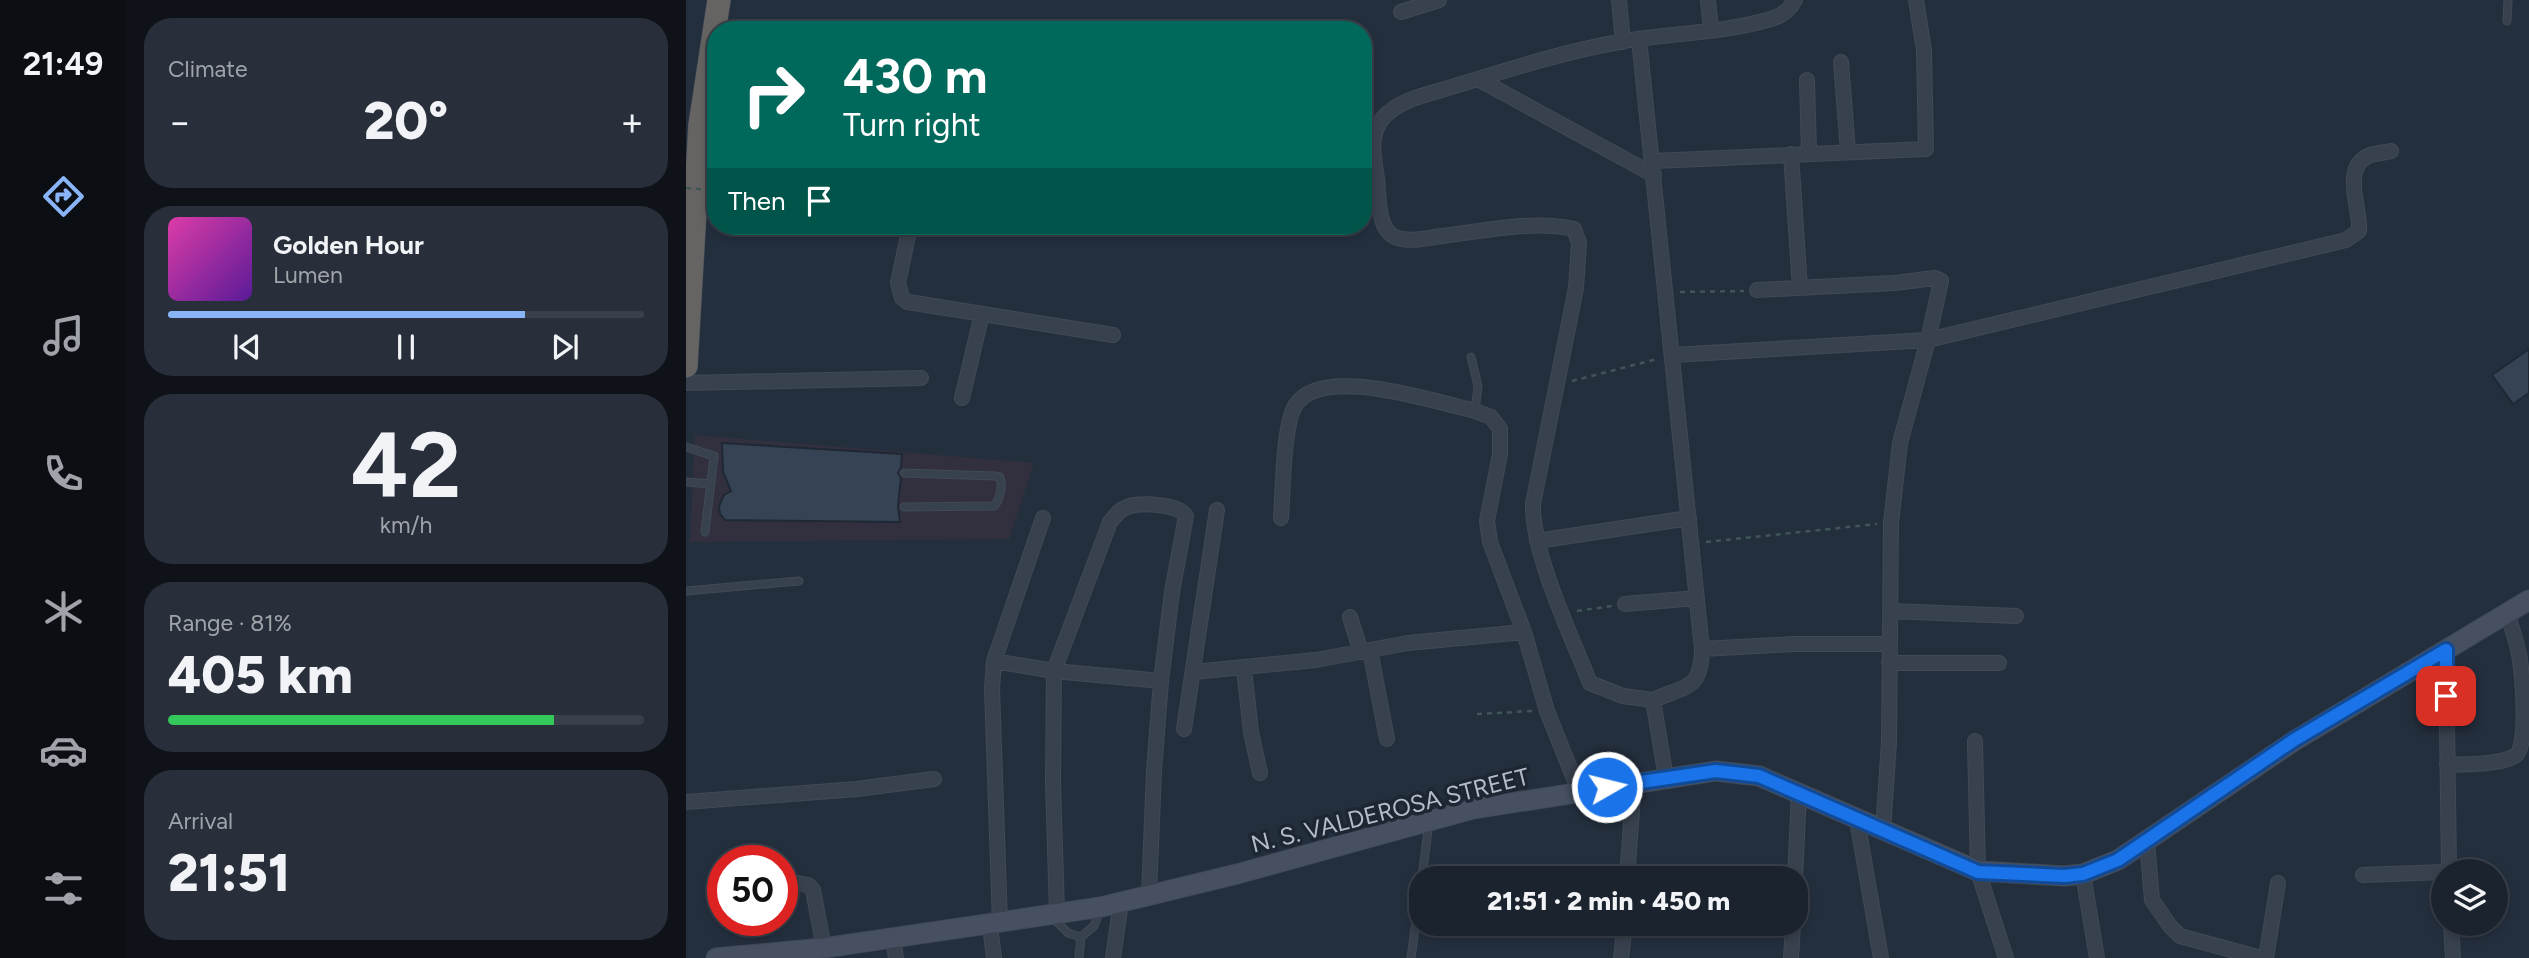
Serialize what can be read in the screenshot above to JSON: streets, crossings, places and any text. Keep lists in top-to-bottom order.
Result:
{
  "streets": {
    "main road": ["N. S. VALDEROSA STREET"]
  },
  "page": {
    "tabs": "21:49",
    "tile": [
      "Climate",
      ["42", "km/h"],
      ["Range · 81%", "405 km"],
      ["Arrival", "21:51"]
    ],
    "turn": ["430 m", "Turn right"],
    "heat": ["−", "20°", "+"],
    "then": "Then",
    "song": ["Golden Hour", "Lumen"],
    "limit": "50",
    "trip": "21:51 · 2 min · 450 m"
  }
}
